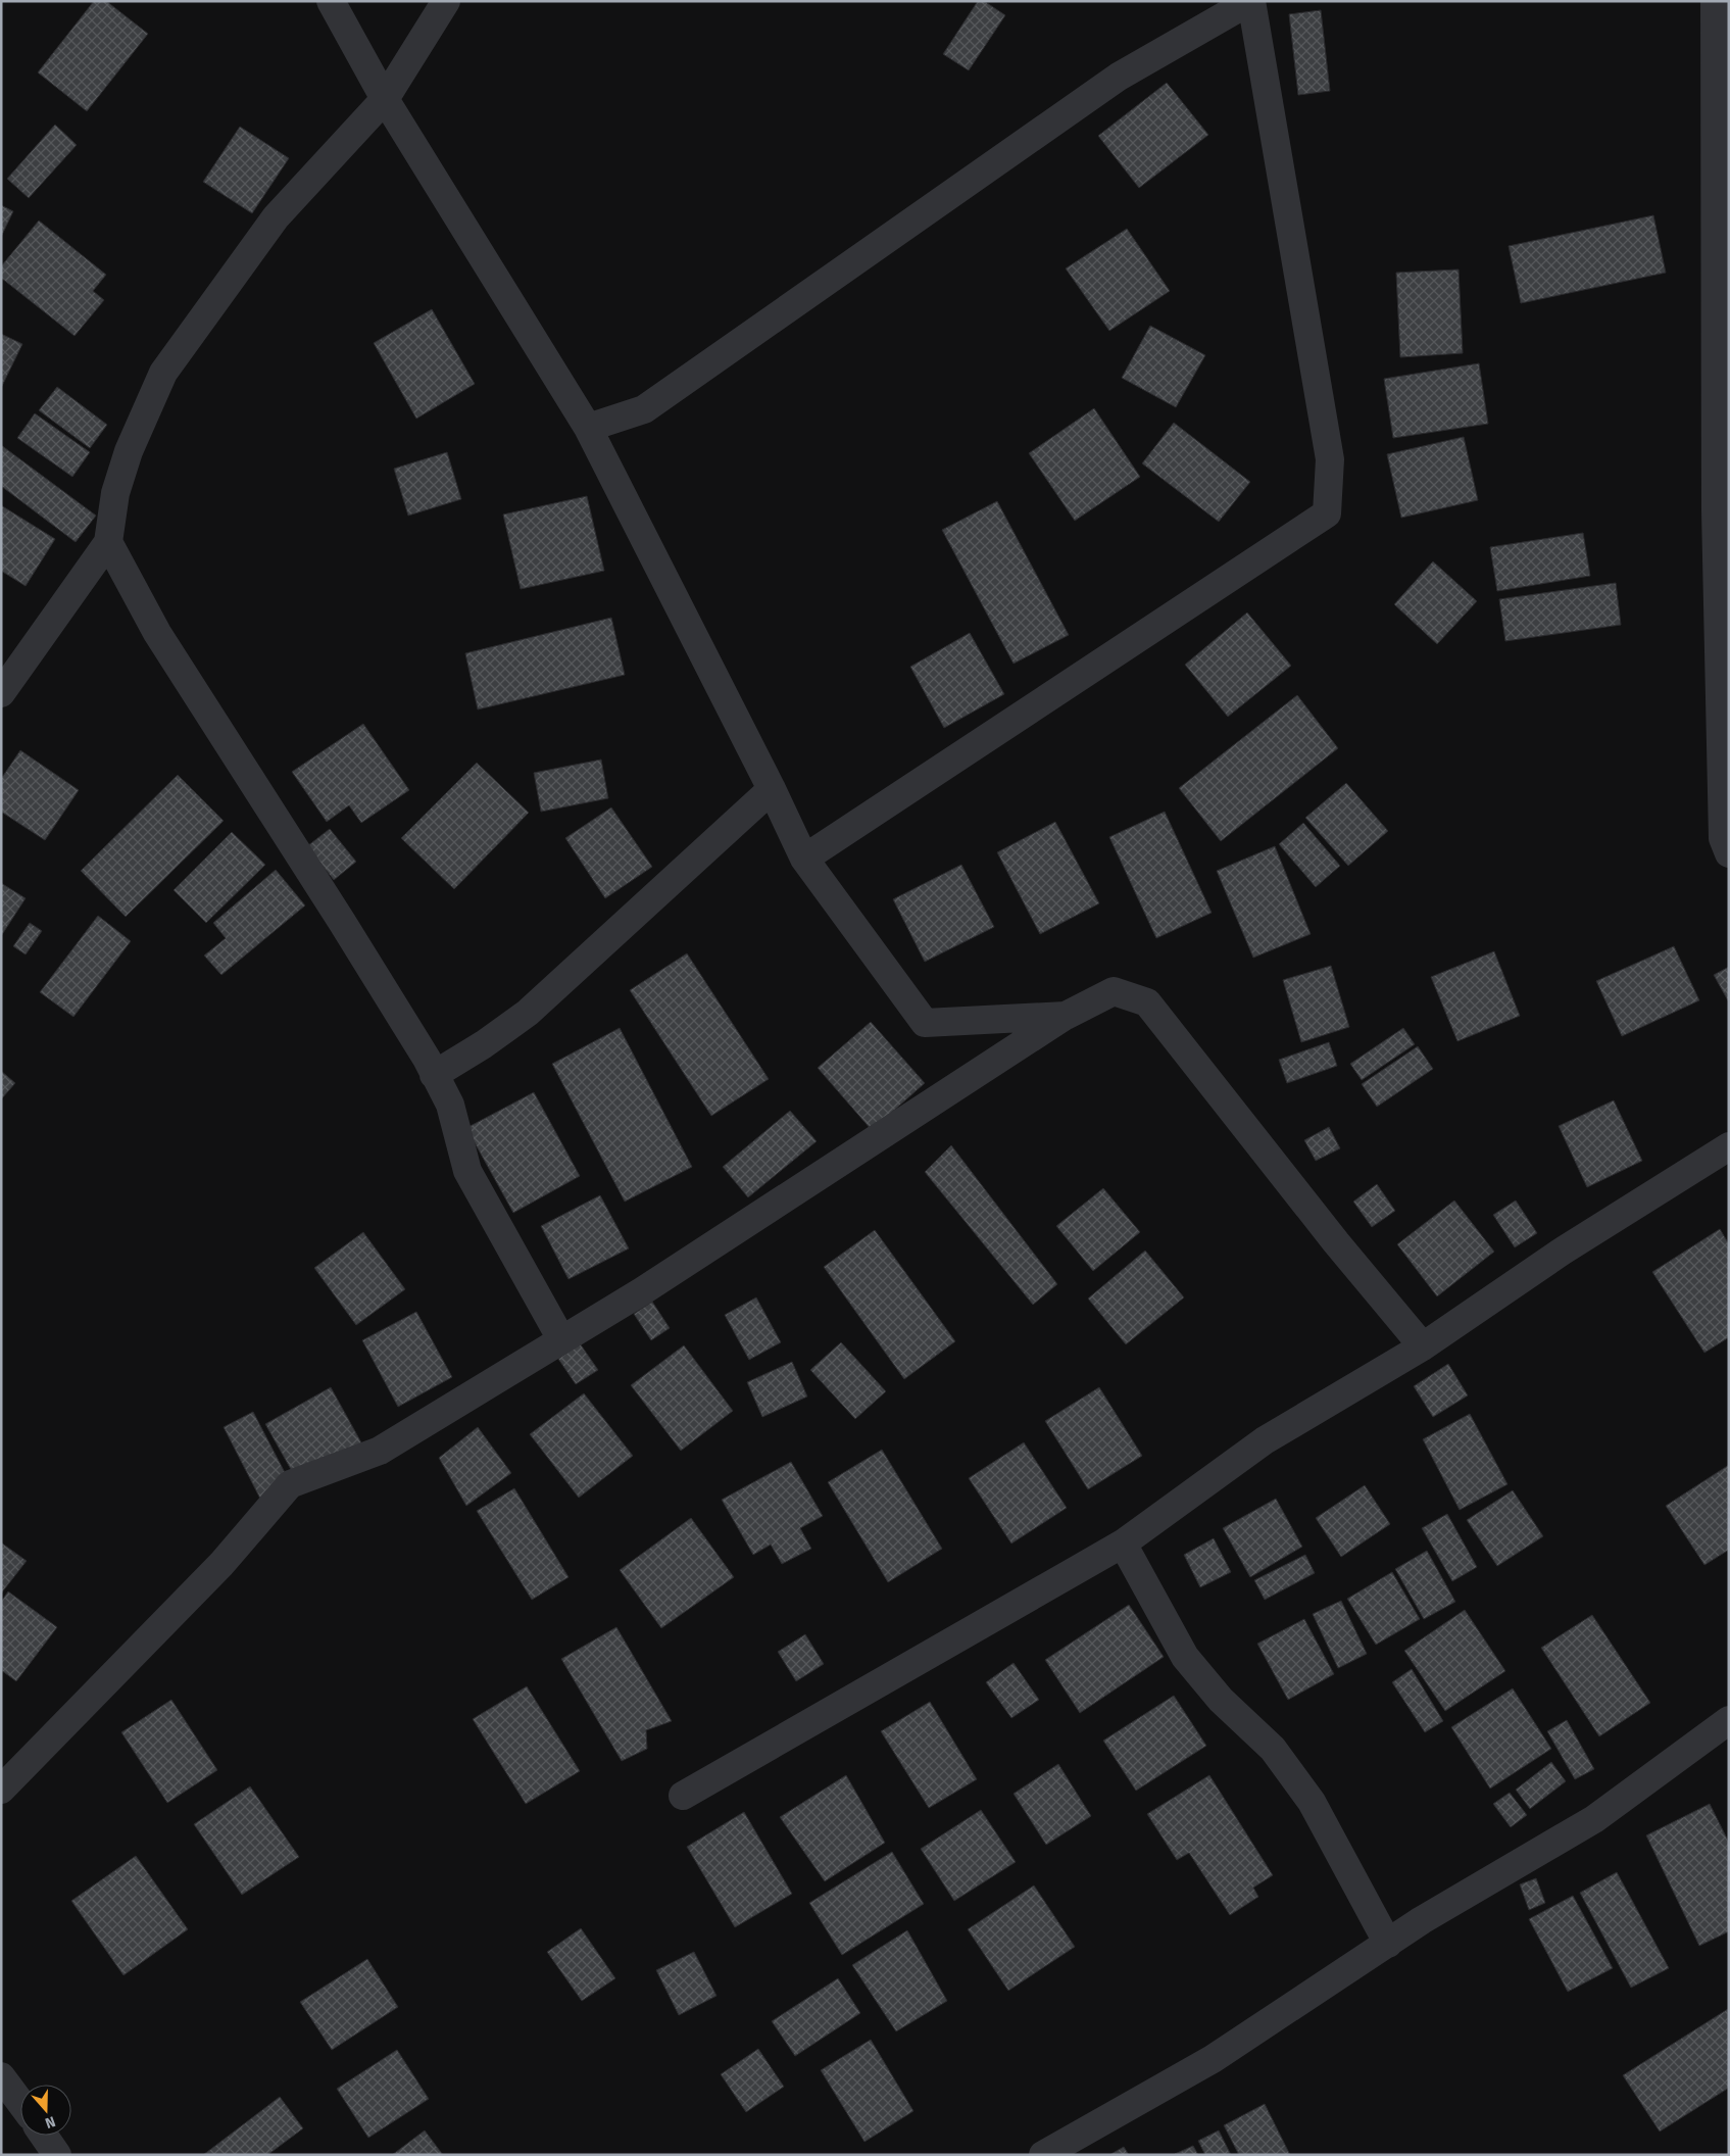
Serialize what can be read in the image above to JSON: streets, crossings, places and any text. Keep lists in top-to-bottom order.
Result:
{
  "north": "bottom"
}
